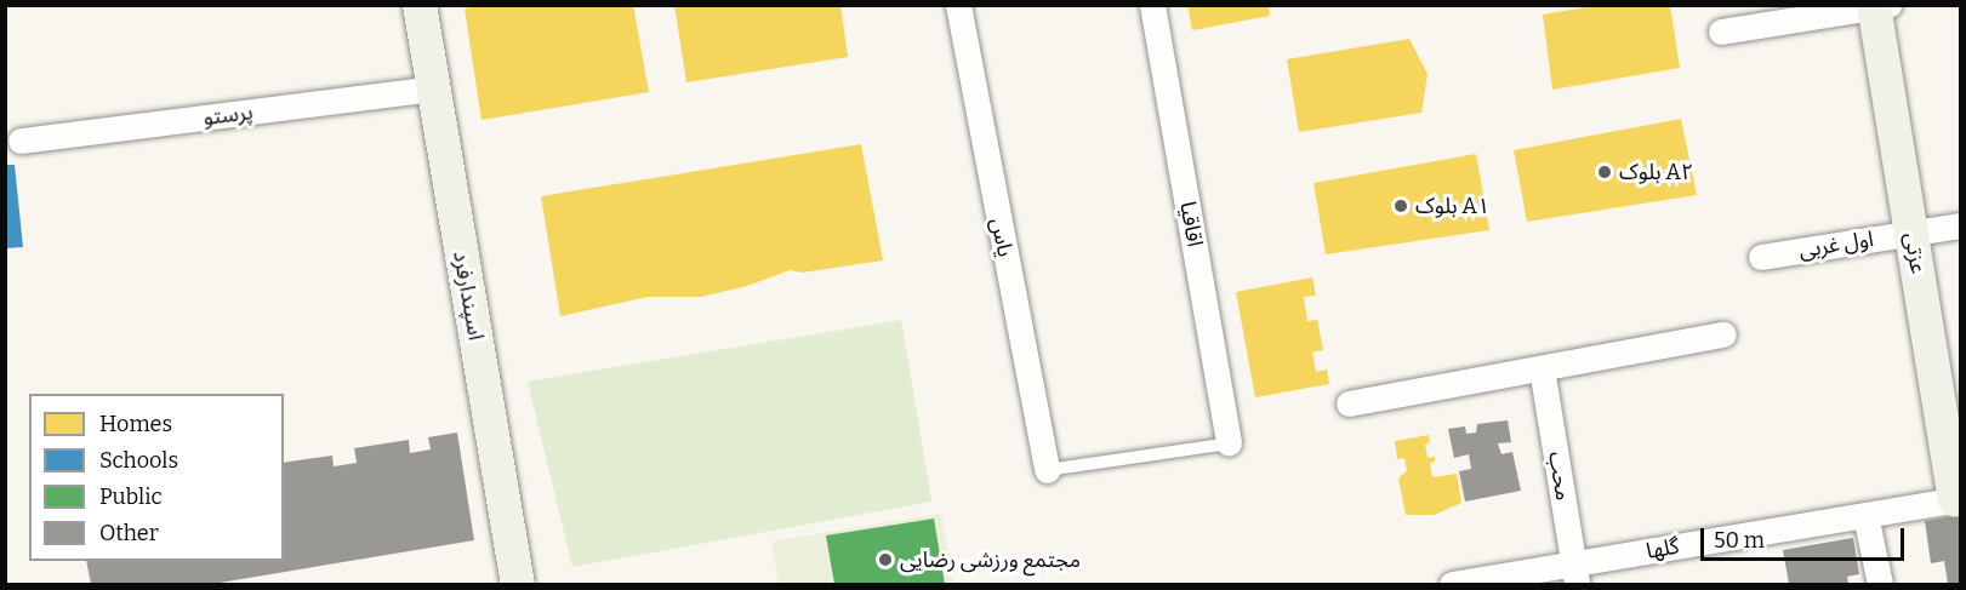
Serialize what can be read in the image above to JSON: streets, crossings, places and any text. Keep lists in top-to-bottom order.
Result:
{
  "streets": {
    "street": [
      "پرستو",
      "اقاقیا",
      "یاس",
      "اول غربی",
      "عزتی",
      "اسپندارفرد",
      "محب",
      "گلها"
    ]
  },
  "crossings": [
    ["پرستو", "اسپندارفرد"],
    ["اول غربی", "عزتی"],
    ["عزتی", "گلها"],
    ["محب", "گلها"]
  ],
  "places": ["بلوک A۲", "بلوک A۱", "مجتمع ورزشی رضایی"],
  "legend": [
    "Homes",
    "Schools",
    "Public",
    "Other"
  ],
  "scale_bar": "50 m"
}
